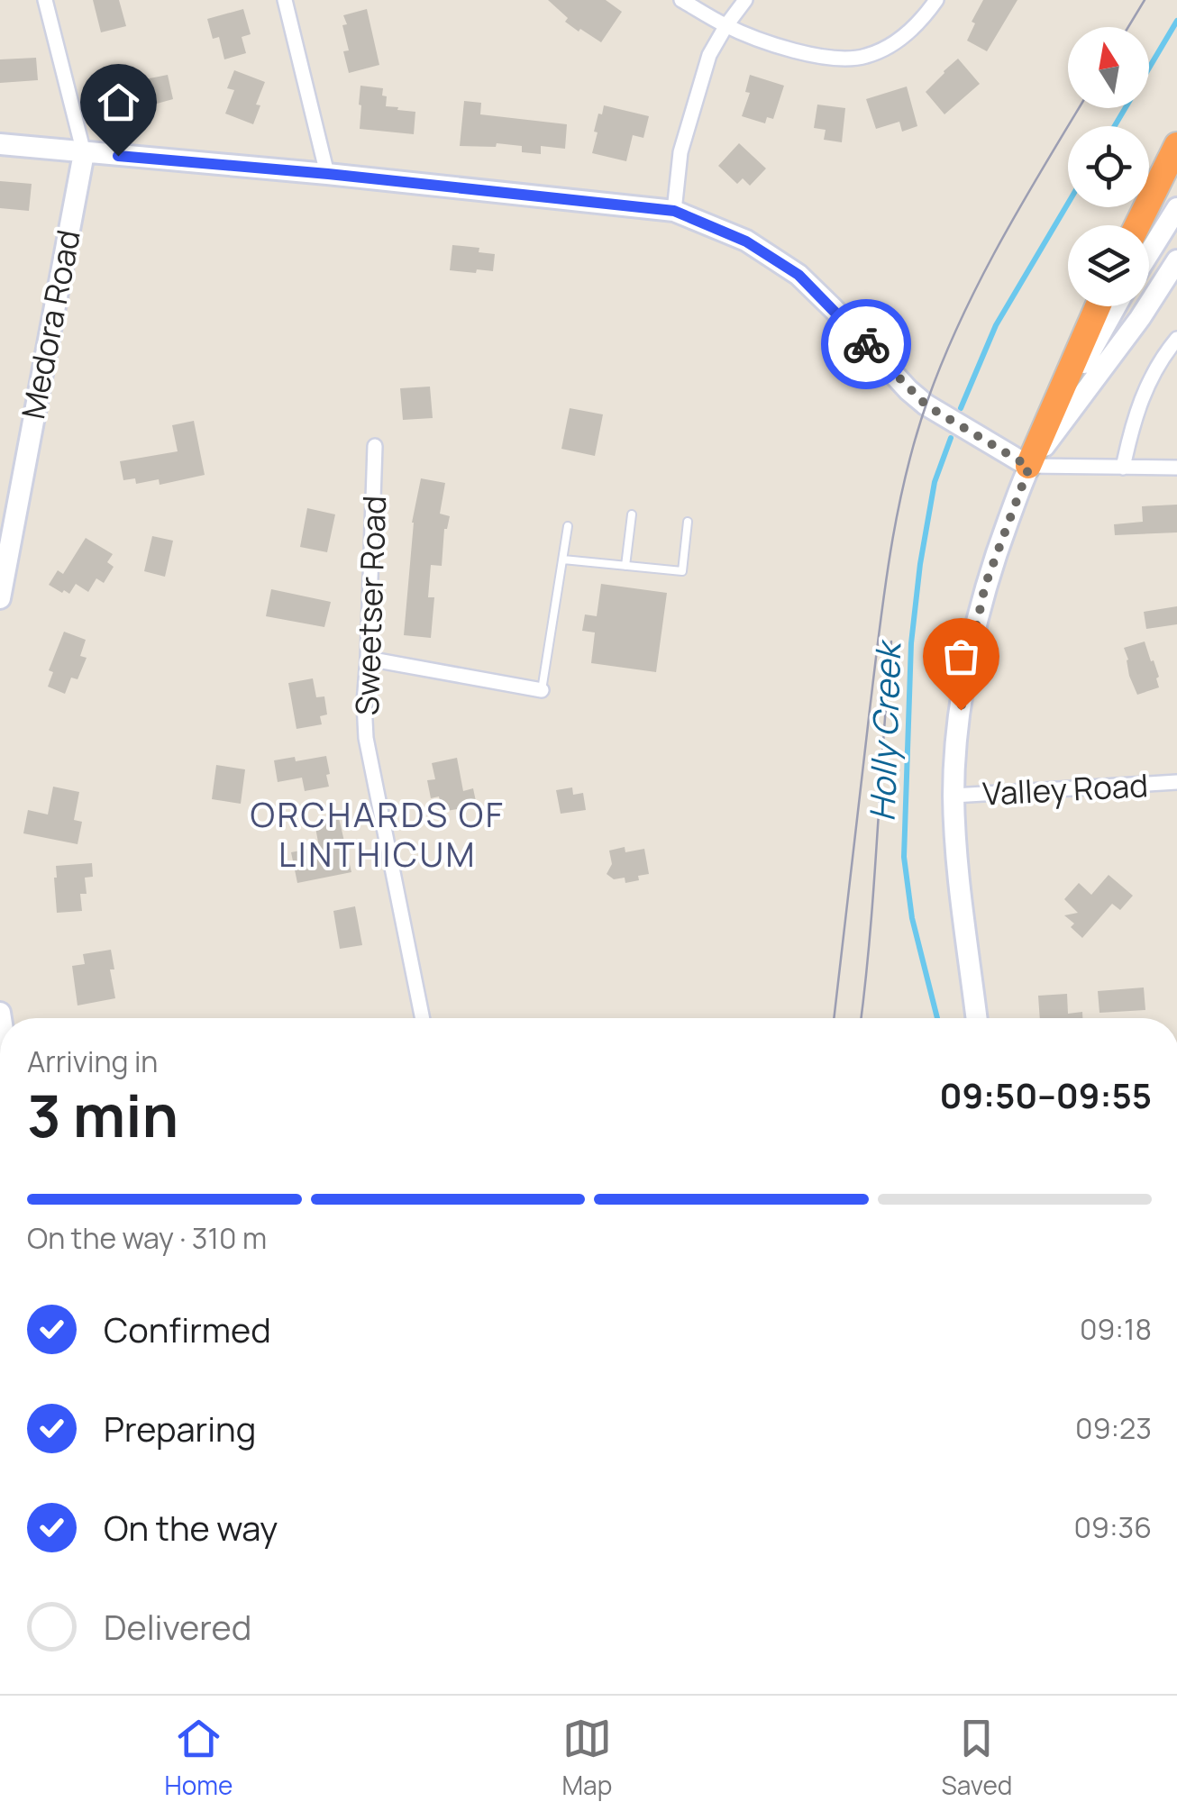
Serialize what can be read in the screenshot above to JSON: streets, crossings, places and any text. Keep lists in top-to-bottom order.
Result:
{
  "streets": {
    "street": ["Medora Road", "Sweetser Road", "Valley Road"]
  },
  "districts": ["ORCHARDS OF LINTHICUM"],
  "water": ["Holly Creek"],
  "north": "top",
  "page": {
    "heading": ["3 min", "Arriving in", "09:50–09:55"],
    "bar": "On the way · 310 m",
    "list": [
      ["Confirmed", "09:18"],
      ["Preparing", "09:23"],
      ["On the way", "09:36"],
      "Delivered"
    ],
    "tabs": ["Home", "Map", "Saved"]
  }
}
